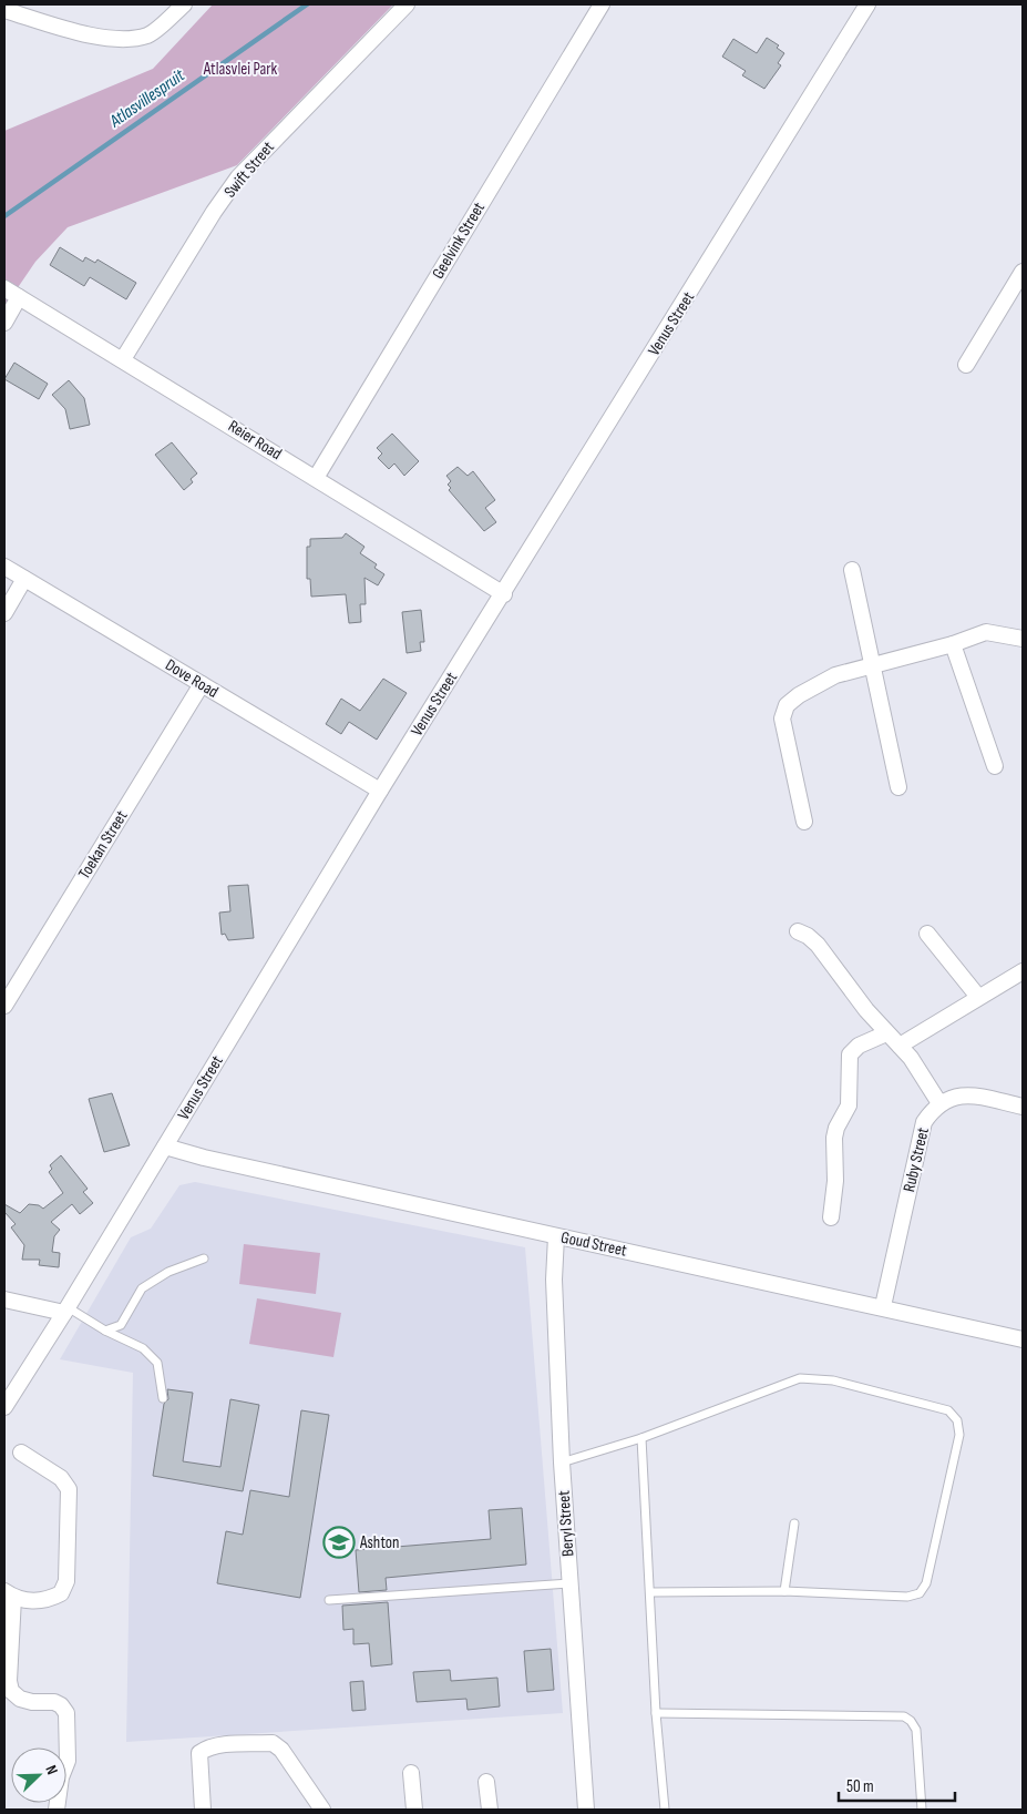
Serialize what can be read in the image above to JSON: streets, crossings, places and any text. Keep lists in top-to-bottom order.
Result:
{
  "streets": {
    "street": [
      "Swift Street",
      "Geelvink Street",
      "Venus Street",
      "Reier Road",
      "Dove Road",
      "Toekan Street",
      "Ruby Street",
      "Goud Street",
      "Beryl Street"
    ]
  },
  "crossings": [
    ["Swift Street", "Reier Road"],
    ["Geelvink Street", "Reier Road"],
    ["Venus Street", "Reier Road"],
    ["Venus Street", "Dove Road"],
    ["Venus Street", "Goud Street"],
    ["Dove Road", "Toekan Street"],
    ["Ruby Street", "Goud Street"],
    ["Goud Street", "Beryl Street"]
  ],
  "water": ["Atlasvillespruit"],
  "parks": ["Atlasvlei Park"],
  "places": {
    "school or university": ["Ashton"]
  },
  "scale_bar": "50 m",
  "north": "top right"
}
